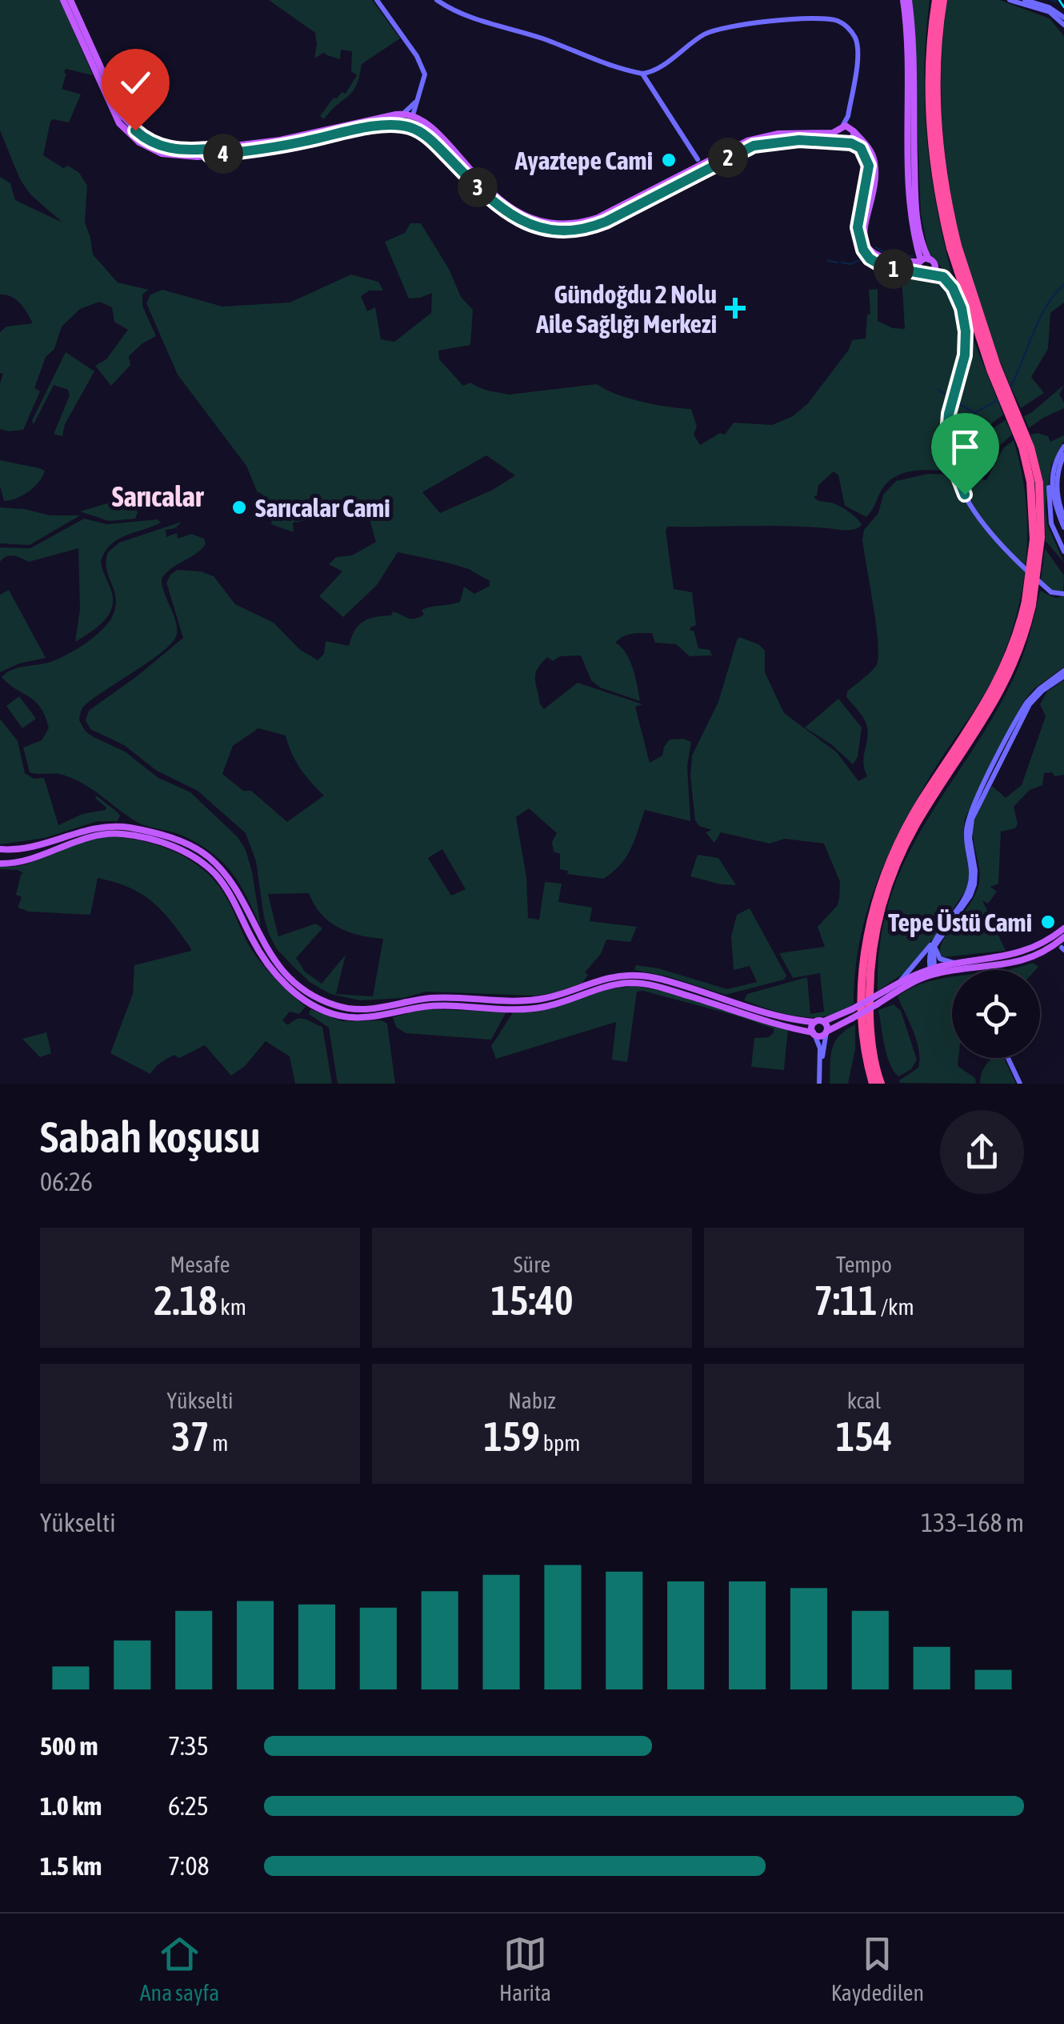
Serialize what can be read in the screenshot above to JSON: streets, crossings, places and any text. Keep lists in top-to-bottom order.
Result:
{
  "districts": ["Sarıcalar"],
  "places": {
    "other": ["Ayaztepe Cami", "Sarıcalar Cami", "Tepe Üstü Cami"],
    "health": ["Gündoğdu 2 Nolu Aile Sağlığı Merkezi"]
  },
  "page": {
    "pins": [
      "4",
      "2",
      "3",
      "1"
    ],
    "heading": ["Sabah koşusu", "06:26"],
    "stats": [
      ["Mesafe", "2.18 km"],
      ["Süre", "15:40"],
      ["Tempo", "7:11 /km"],
      ["Yükselti", "37 m"],
      ["Nabız", "159 bpm"],
      ["kcal", "154"]
    ],
    "chart": ["Yükselti", "133–168 m"],
    "list": [
      {
        "name": "500 m",
        "note": "7:35"
      },
      {
        "name": "1.0 km",
        "note": "6:25"
      },
      {
        "name": "1.5 km",
        "note": "7:08"
      }
    ],
    "tabs": ["Ana sayfa", "Harita", "Kaydedilen"]
  }
}
